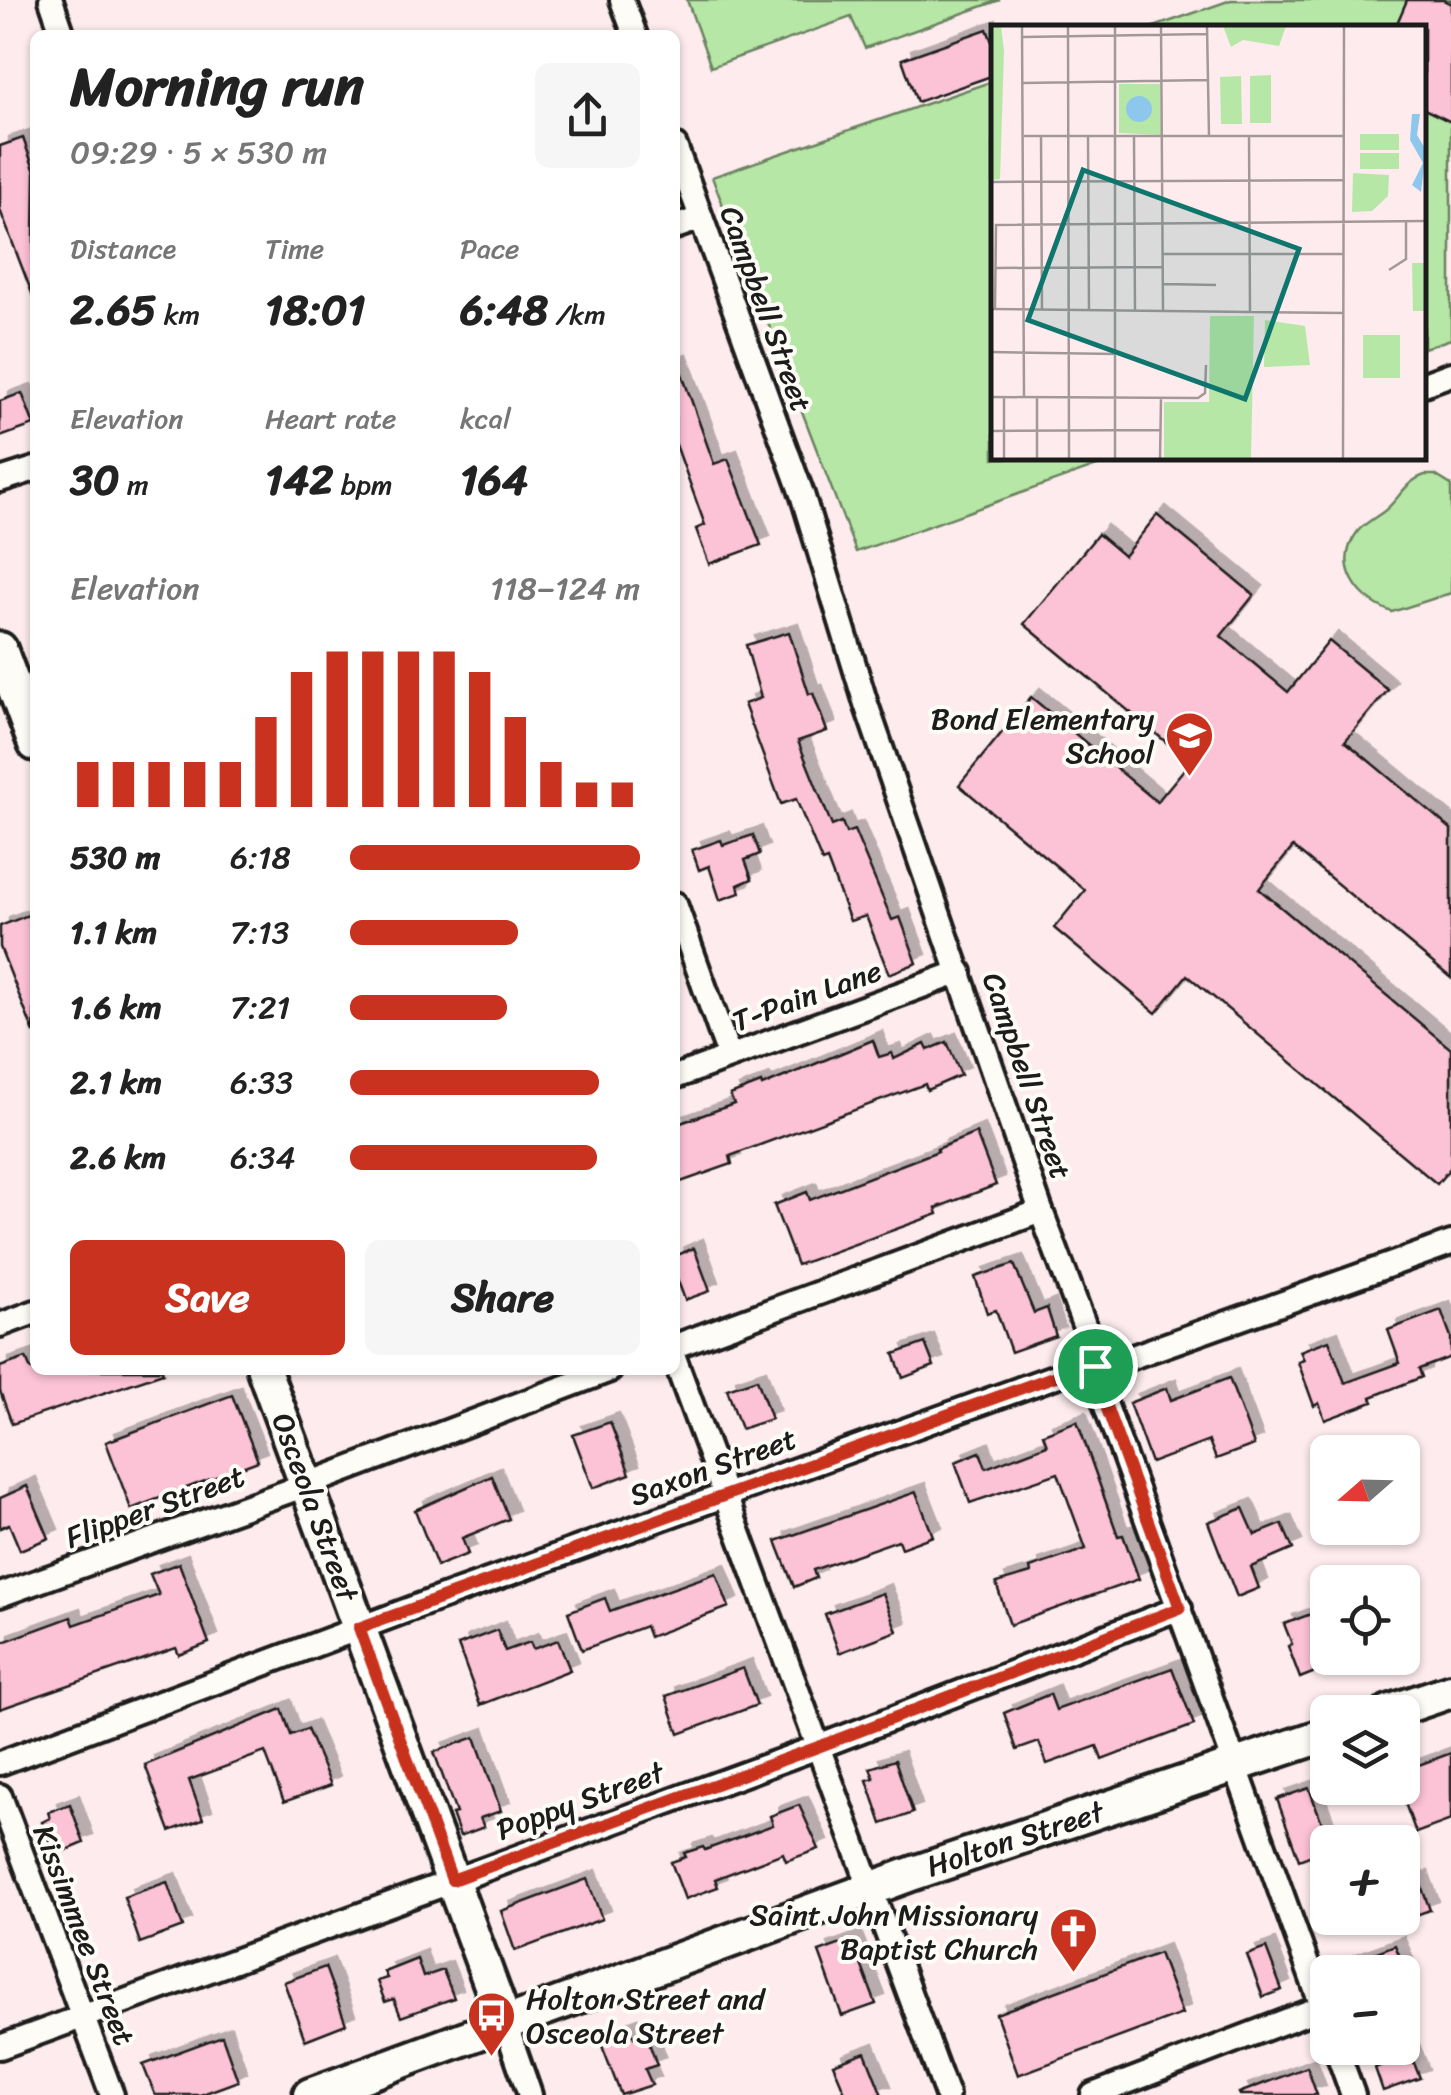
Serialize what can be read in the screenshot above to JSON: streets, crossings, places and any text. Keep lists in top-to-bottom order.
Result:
{
  "streets": {
    "street": [
      "Campbell Street",
      "T-Pain Lane",
      "Saxon Street",
      "Flipper Street",
      "Osceola Street",
      "Poppy Street",
      "Holton Street",
      "Kissimmee Street"
    ]
  },
  "crossings": [
    ["Campbell Street", "T-Pain Lane"],
    ["Campbell Street", "Saxon Street"],
    ["Campbell Street", "Poppy Street"],
    ["Campbell Street", "Holton Street"],
    ["Saxon Street", "Osceola Street"],
    ["Flipper Street", "Osceola Street"],
    ["Osceola Street", "Poppy Street"],
    ["Osceola Street", "Holton Street"],
    ["Poppy Street", "Kissimmee Street"]
  ],
  "places": {
    "school or university": ["Bond Elementary School"],
    "church": ["Saint John Missionary Baptist Church"],
    "bus stop": ["Holton Street and Osceola Street"]
  },
  "north": "left",
  "page": {
    "heading": ["Morning run", "09:29 · 5 × 530 m"],
    "stats": [
      ["Distance", "2.65 km"],
      ["Time", "18:01"],
      ["Pace", "6:48 /km"],
      ["Elevation", "30 m"],
      ["Heart rate", "142 bpm"],
      ["kcal", "164"]
    ],
    "chart": ["Elevation", "118–124 m"],
    "list": [
      {
        "name": "530 m",
        "note": "6:18"
      },
      {
        "name": "1.1 km",
        "note": "7:13"
      },
      {
        "name": "1.6 km",
        "note": "7:21"
      },
      {
        "name": "2.1 km",
        "note": "6:33"
      },
      {
        "name": "2.6 km",
        "note": "6:34"
      }
    ],
    "buttons": ["Save", "Share"],
    "map_buttons": ["+", "−"]
  }
}
